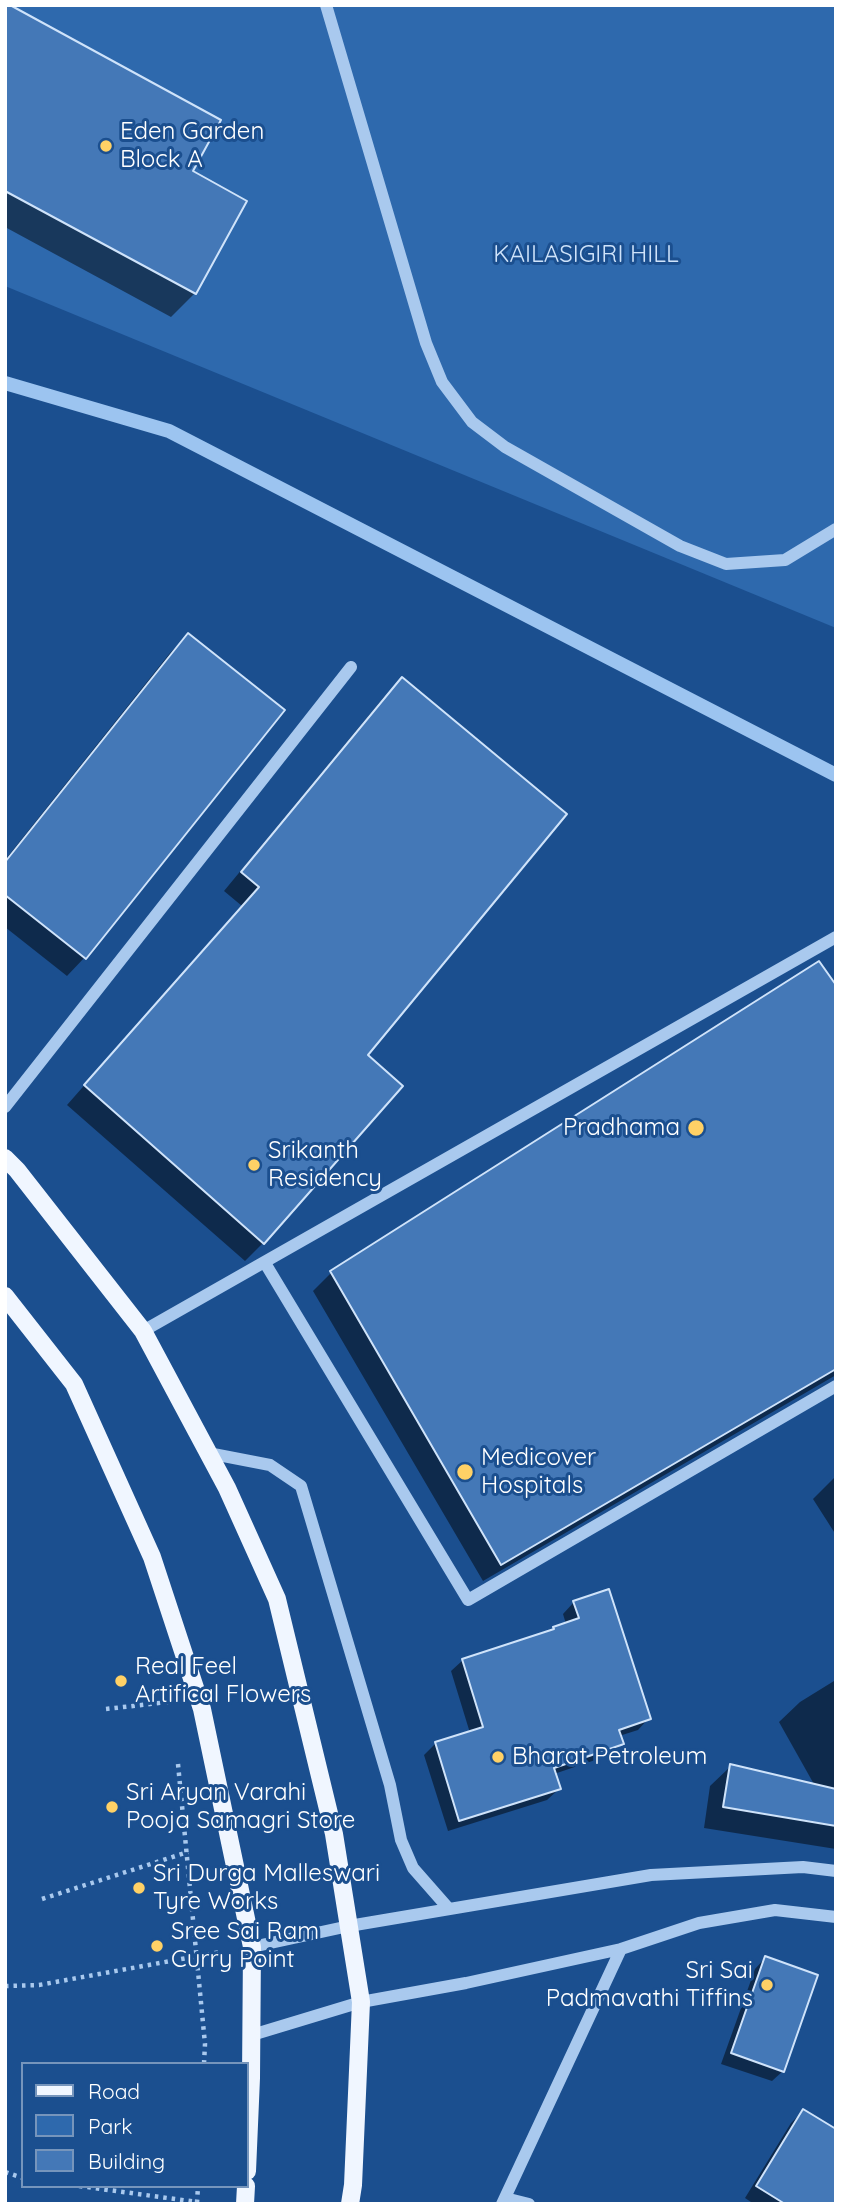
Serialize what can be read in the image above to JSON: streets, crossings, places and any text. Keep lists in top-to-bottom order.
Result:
{
  "parks": ["KAILASIGIRI HILL"],
  "places": [
    "Eden Garden Block A",
    "Pradhama",
    "Srikanth Residency",
    "Medicover Hospitals",
    "Real Feel Artifical Flowers",
    "Bharat Petroleum",
    "Sri Aryan Varahi Pooja Samagri Store",
    "Sri Durga Malleswari Tyre Works",
    "Sree Sai Ram Curry Point",
    "Sri Sai Padmavathi Tiffins"
  ],
  "legend": ["Road", "Park", "Building"]
}
